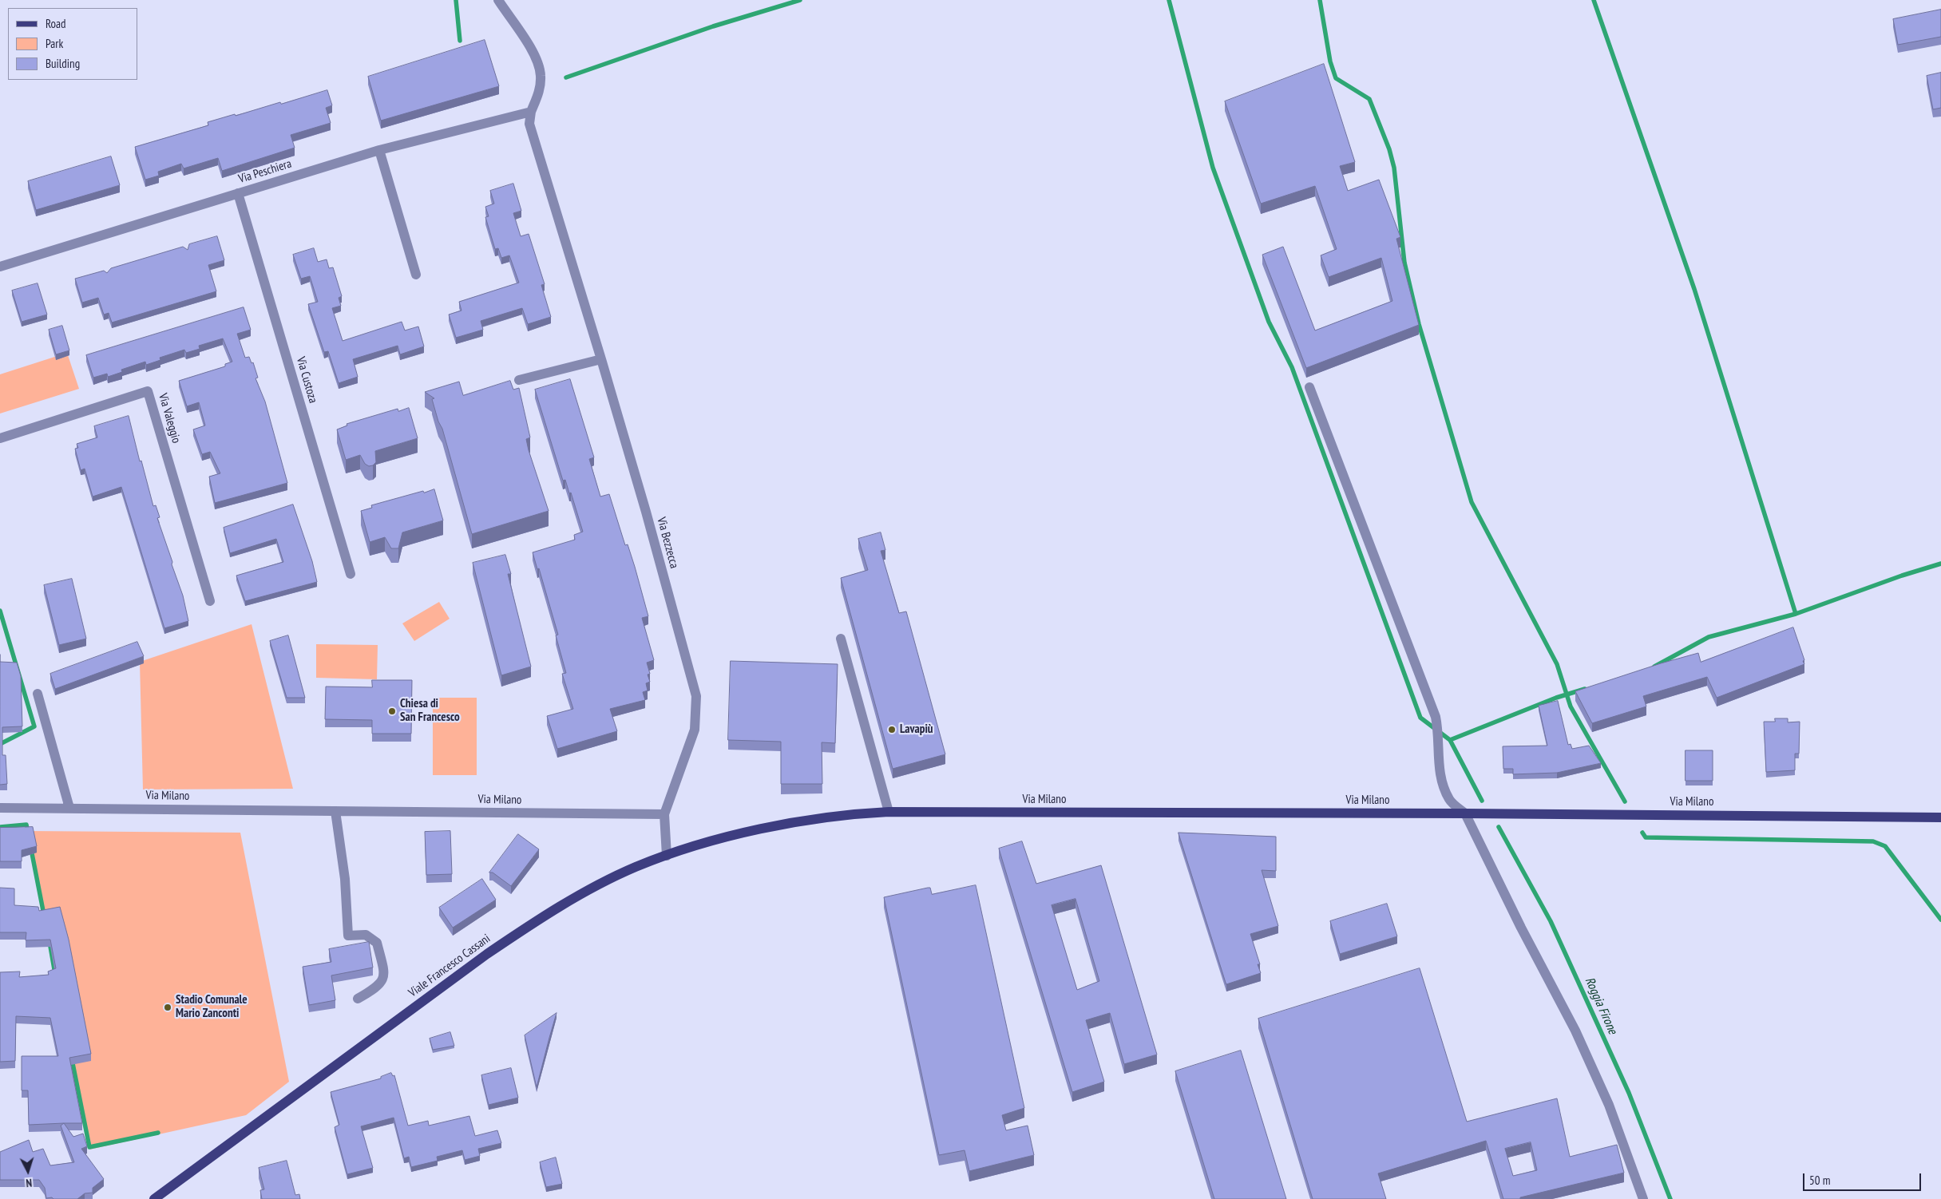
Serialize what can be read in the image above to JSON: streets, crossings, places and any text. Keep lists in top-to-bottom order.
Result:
{
  "streets": {
    "main road": ["Via Milano", "Viale Francesco Cassani"],
    "street": [
      "Via Peschiera",
      "Via Custoza",
      "Via Valeggio",
      "Via Bezzecca"
    ]
  },
  "crossings": [
    ["Via Peschiera", "Via Custoza"],
    ["Via Peschiera", "Via Bezzecca"],
    ["Via Bezzecca", "Via Milano"],
    ["Via Milano", "Viale Francesco Cassani"]
  ],
  "water": ["Roggia Firone"],
  "places": ["Chiesa di San Francesco", "Lavapiù", "Stadio Comunale Mario Zanconti"],
  "legend": ["Road", "Park", "Building"],
  "scale_bar": "50 m",
  "north": "bottom"
}
